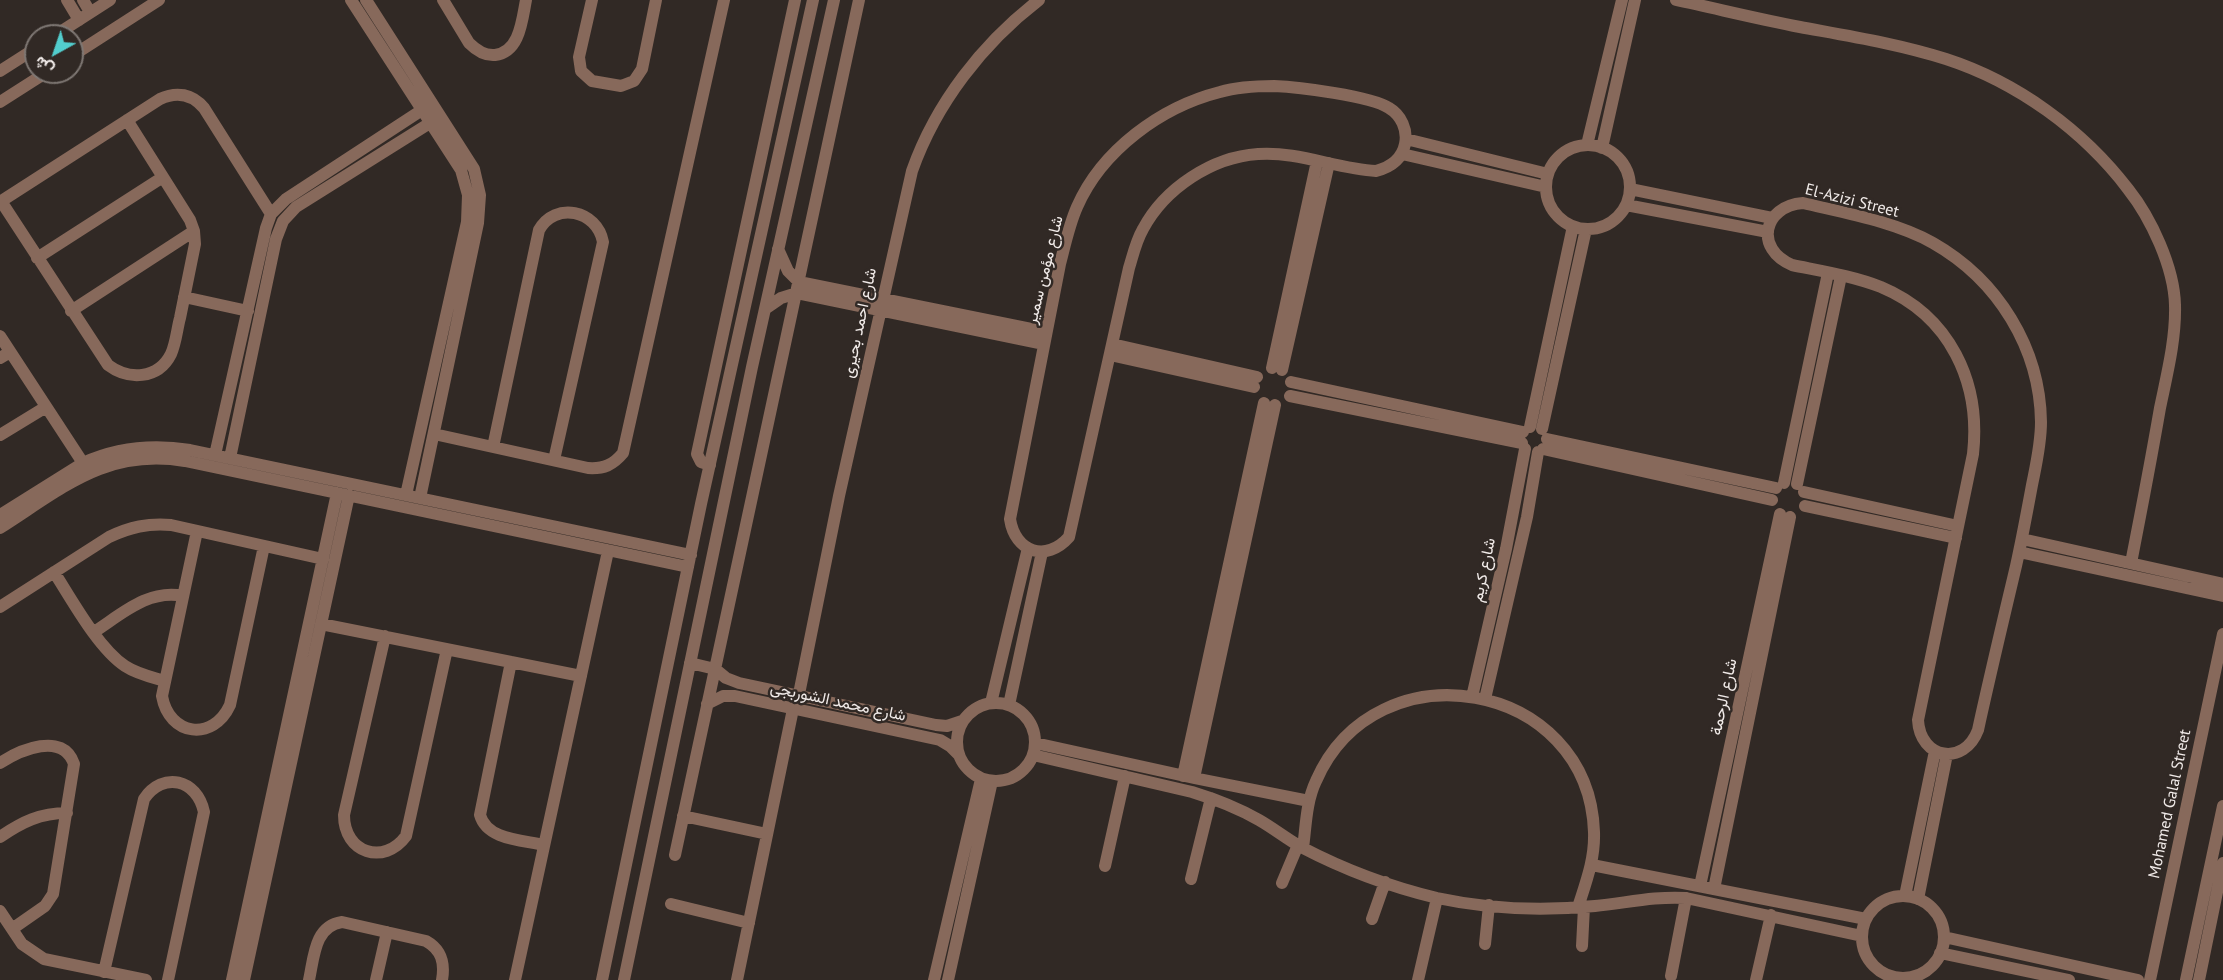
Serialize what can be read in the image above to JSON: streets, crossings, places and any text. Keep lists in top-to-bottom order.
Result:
{
  "streets": {
    "street": [
      "El-Azizi Street",
      "شارع مؤمن سمير",
      "شارع احمد بحيرى",
      "شارع كريم",
      "شارع الرحمة",
      "شارع محمد الشوربجى",
      "Mohamed Galal Street"
    ]
  },
  "crossings": [
    ["شارع احمد بحيرى", "شارع محمد الشوربجى"]
  ],
  "north": "bottom left"
}
